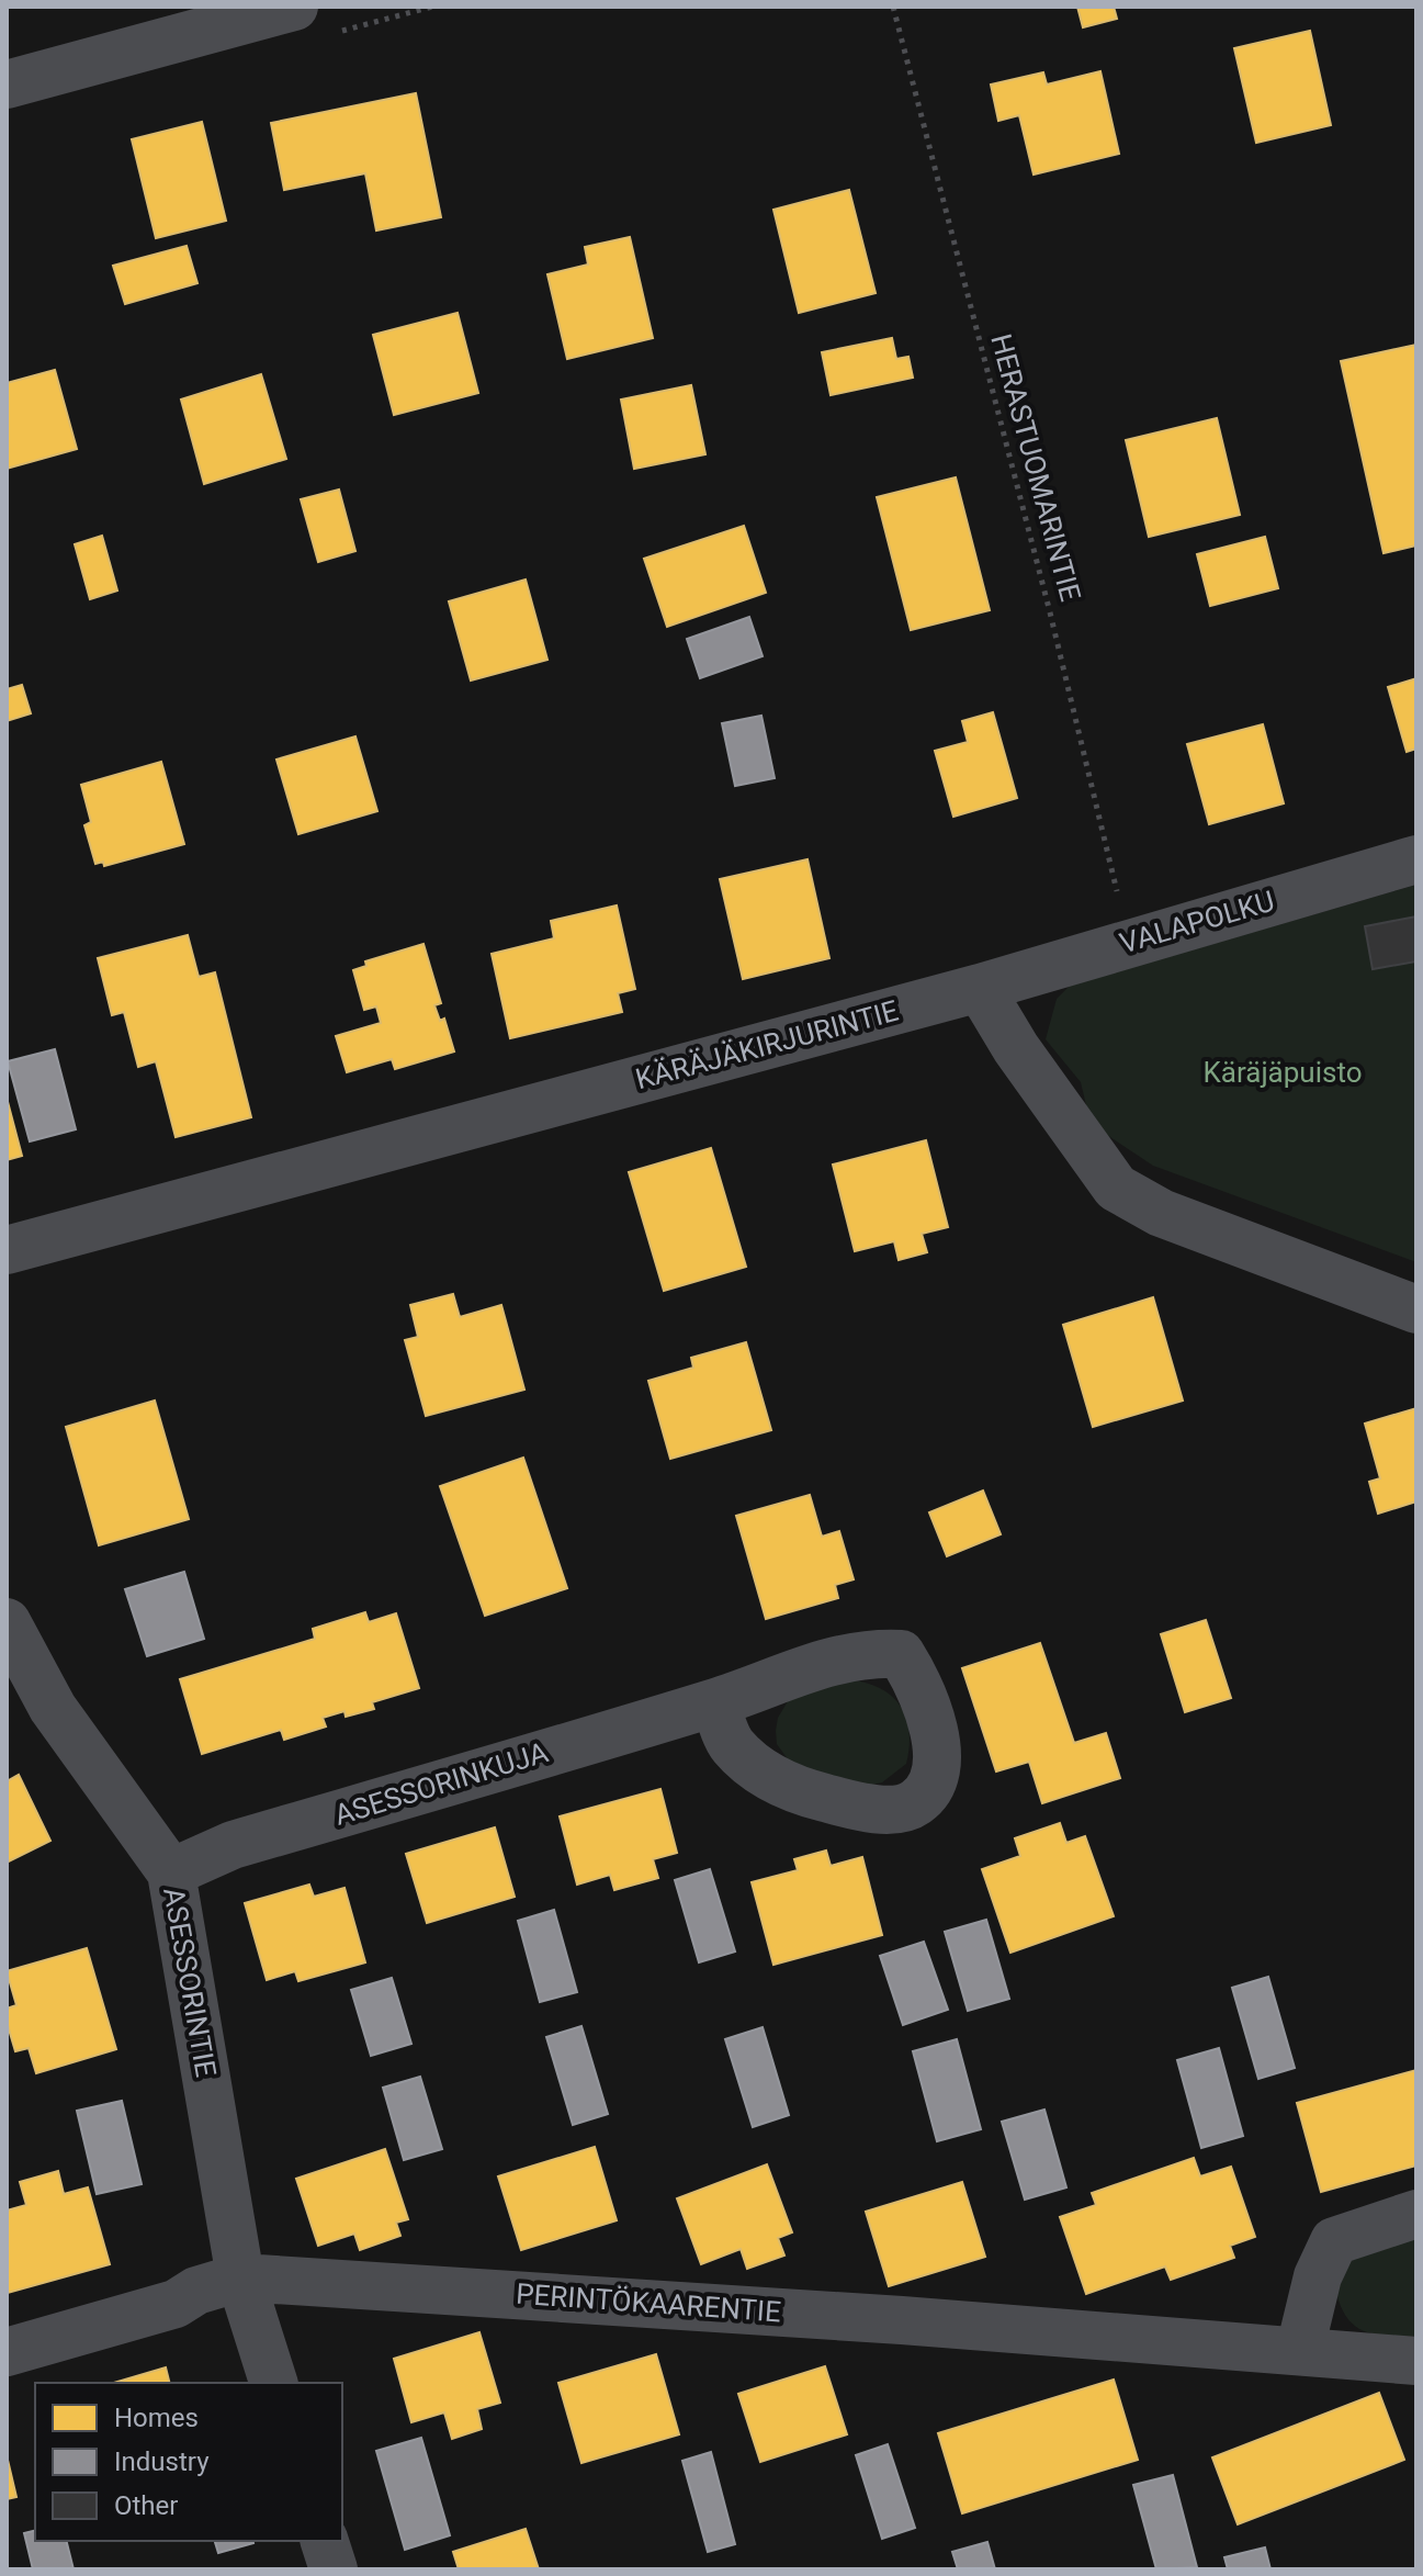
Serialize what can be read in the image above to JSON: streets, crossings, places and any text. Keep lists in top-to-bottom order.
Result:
{
  "streets": {
    "street": [
      "VALAPOLKU",
      "KÄRÄJÄKIRJURINTIE",
      "ASESSORINKUJA",
      "ASESSORINTIE",
      "PERINTÖKAARENTIE"
    ],
    "path": ["HERASTUOMARINTIE"]
  },
  "crossings": [
    ["HERASTUOMARINTIE", "VALAPOLKU"],
    ["VALAPOLKU", "KÄRÄJÄKIRJURINTIE"],
    ["ASESSORINKUJA", "ASESSORINTIE"],
    ["ASESSORINTIE", "PERINTÖKAARENTIE"]
  ],
  "parks": ["Käräjäpuisto"],
  "legend": ["Homes", "Industry", "Other"]
}
